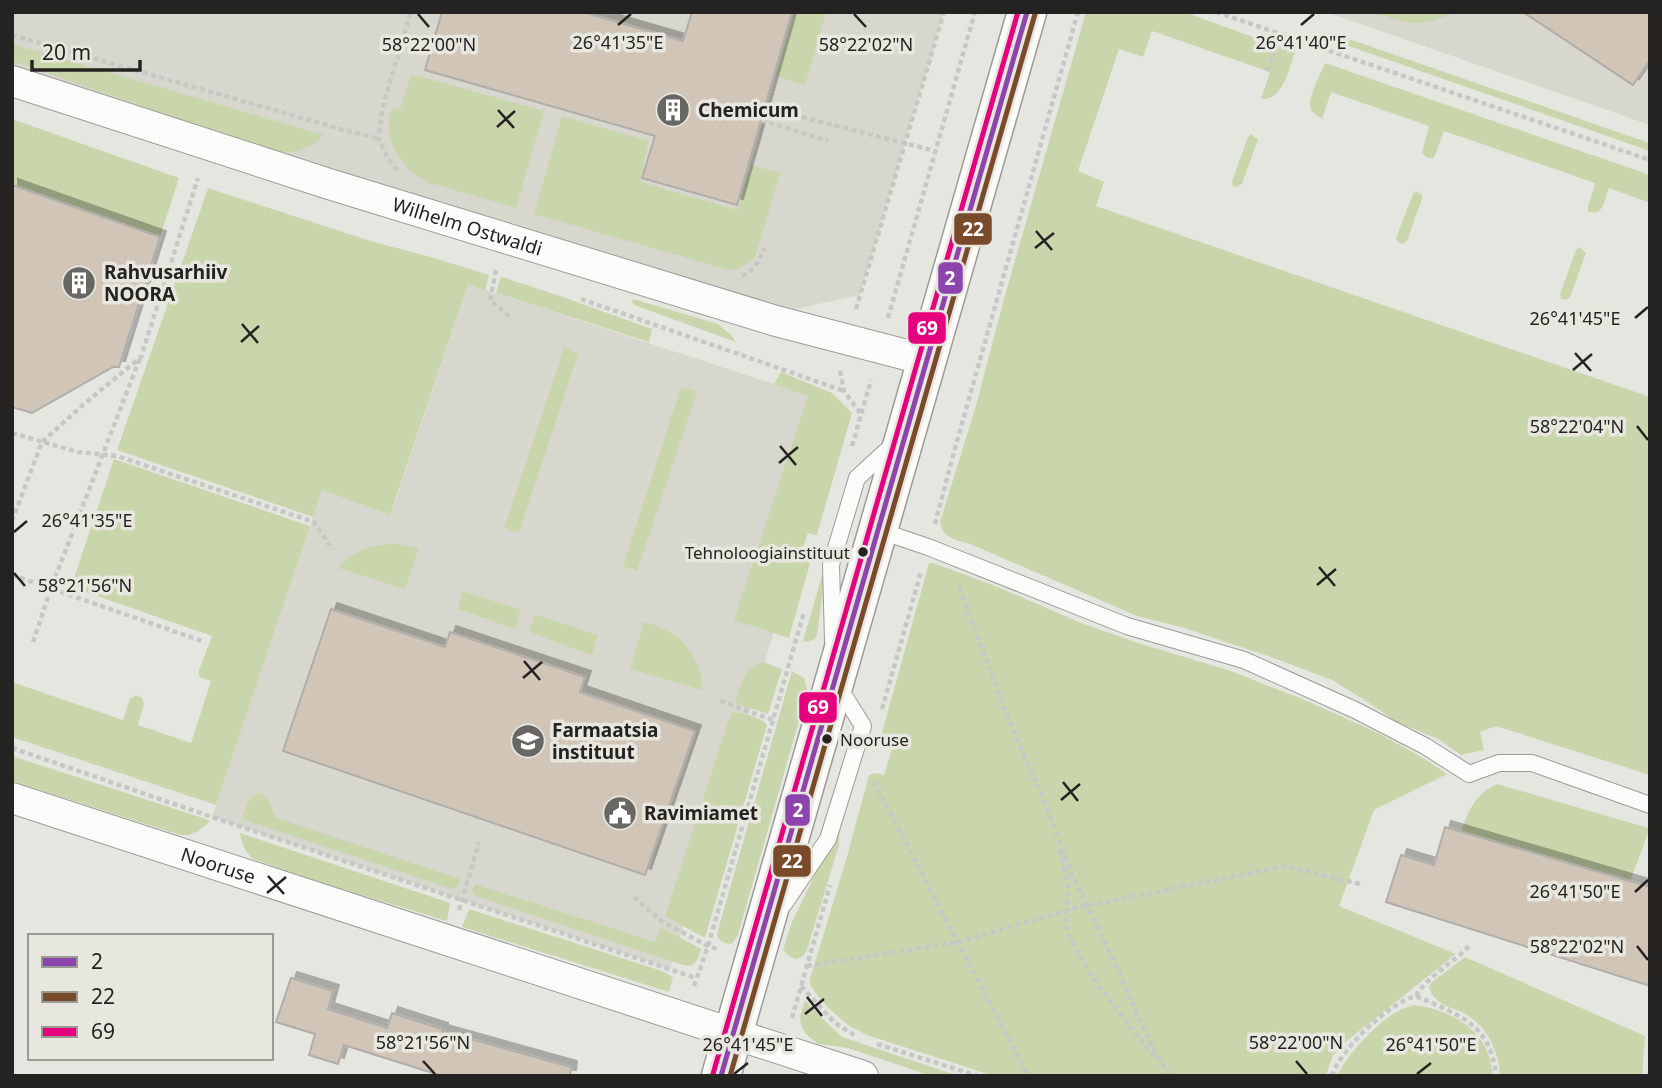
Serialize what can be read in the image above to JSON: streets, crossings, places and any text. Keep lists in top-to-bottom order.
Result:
{
  "streets": {
    "street": ["Wilhelm Ostwaldi", "Nooruse"]
  },
  "places": {
    "building": ["Chemicum", "Rahvusarhiiv NOORA"],
    "other": ["Tehnoloogiainstituut", "Nooruse"],
    "school or university": ["Farmaatsia instituut"],
    "public building": ["Ravimiamet"]
  },
  "lines": ["transit line 2", "transit line 69", "transit line 22"],
  "legend": ["2", "22", "69"],
  "scale_bar": "20 m",
  "coordinates": [
    "26°41'35\"E",
    "26°41'40\"E",
    "58°22'00\"N",
    "58°22'02\"N",
    "26°41'45\"E",
    "58°22'04\"N",
    "58°21'56\"N",
    "26°41'50\"E"
  ]
}
